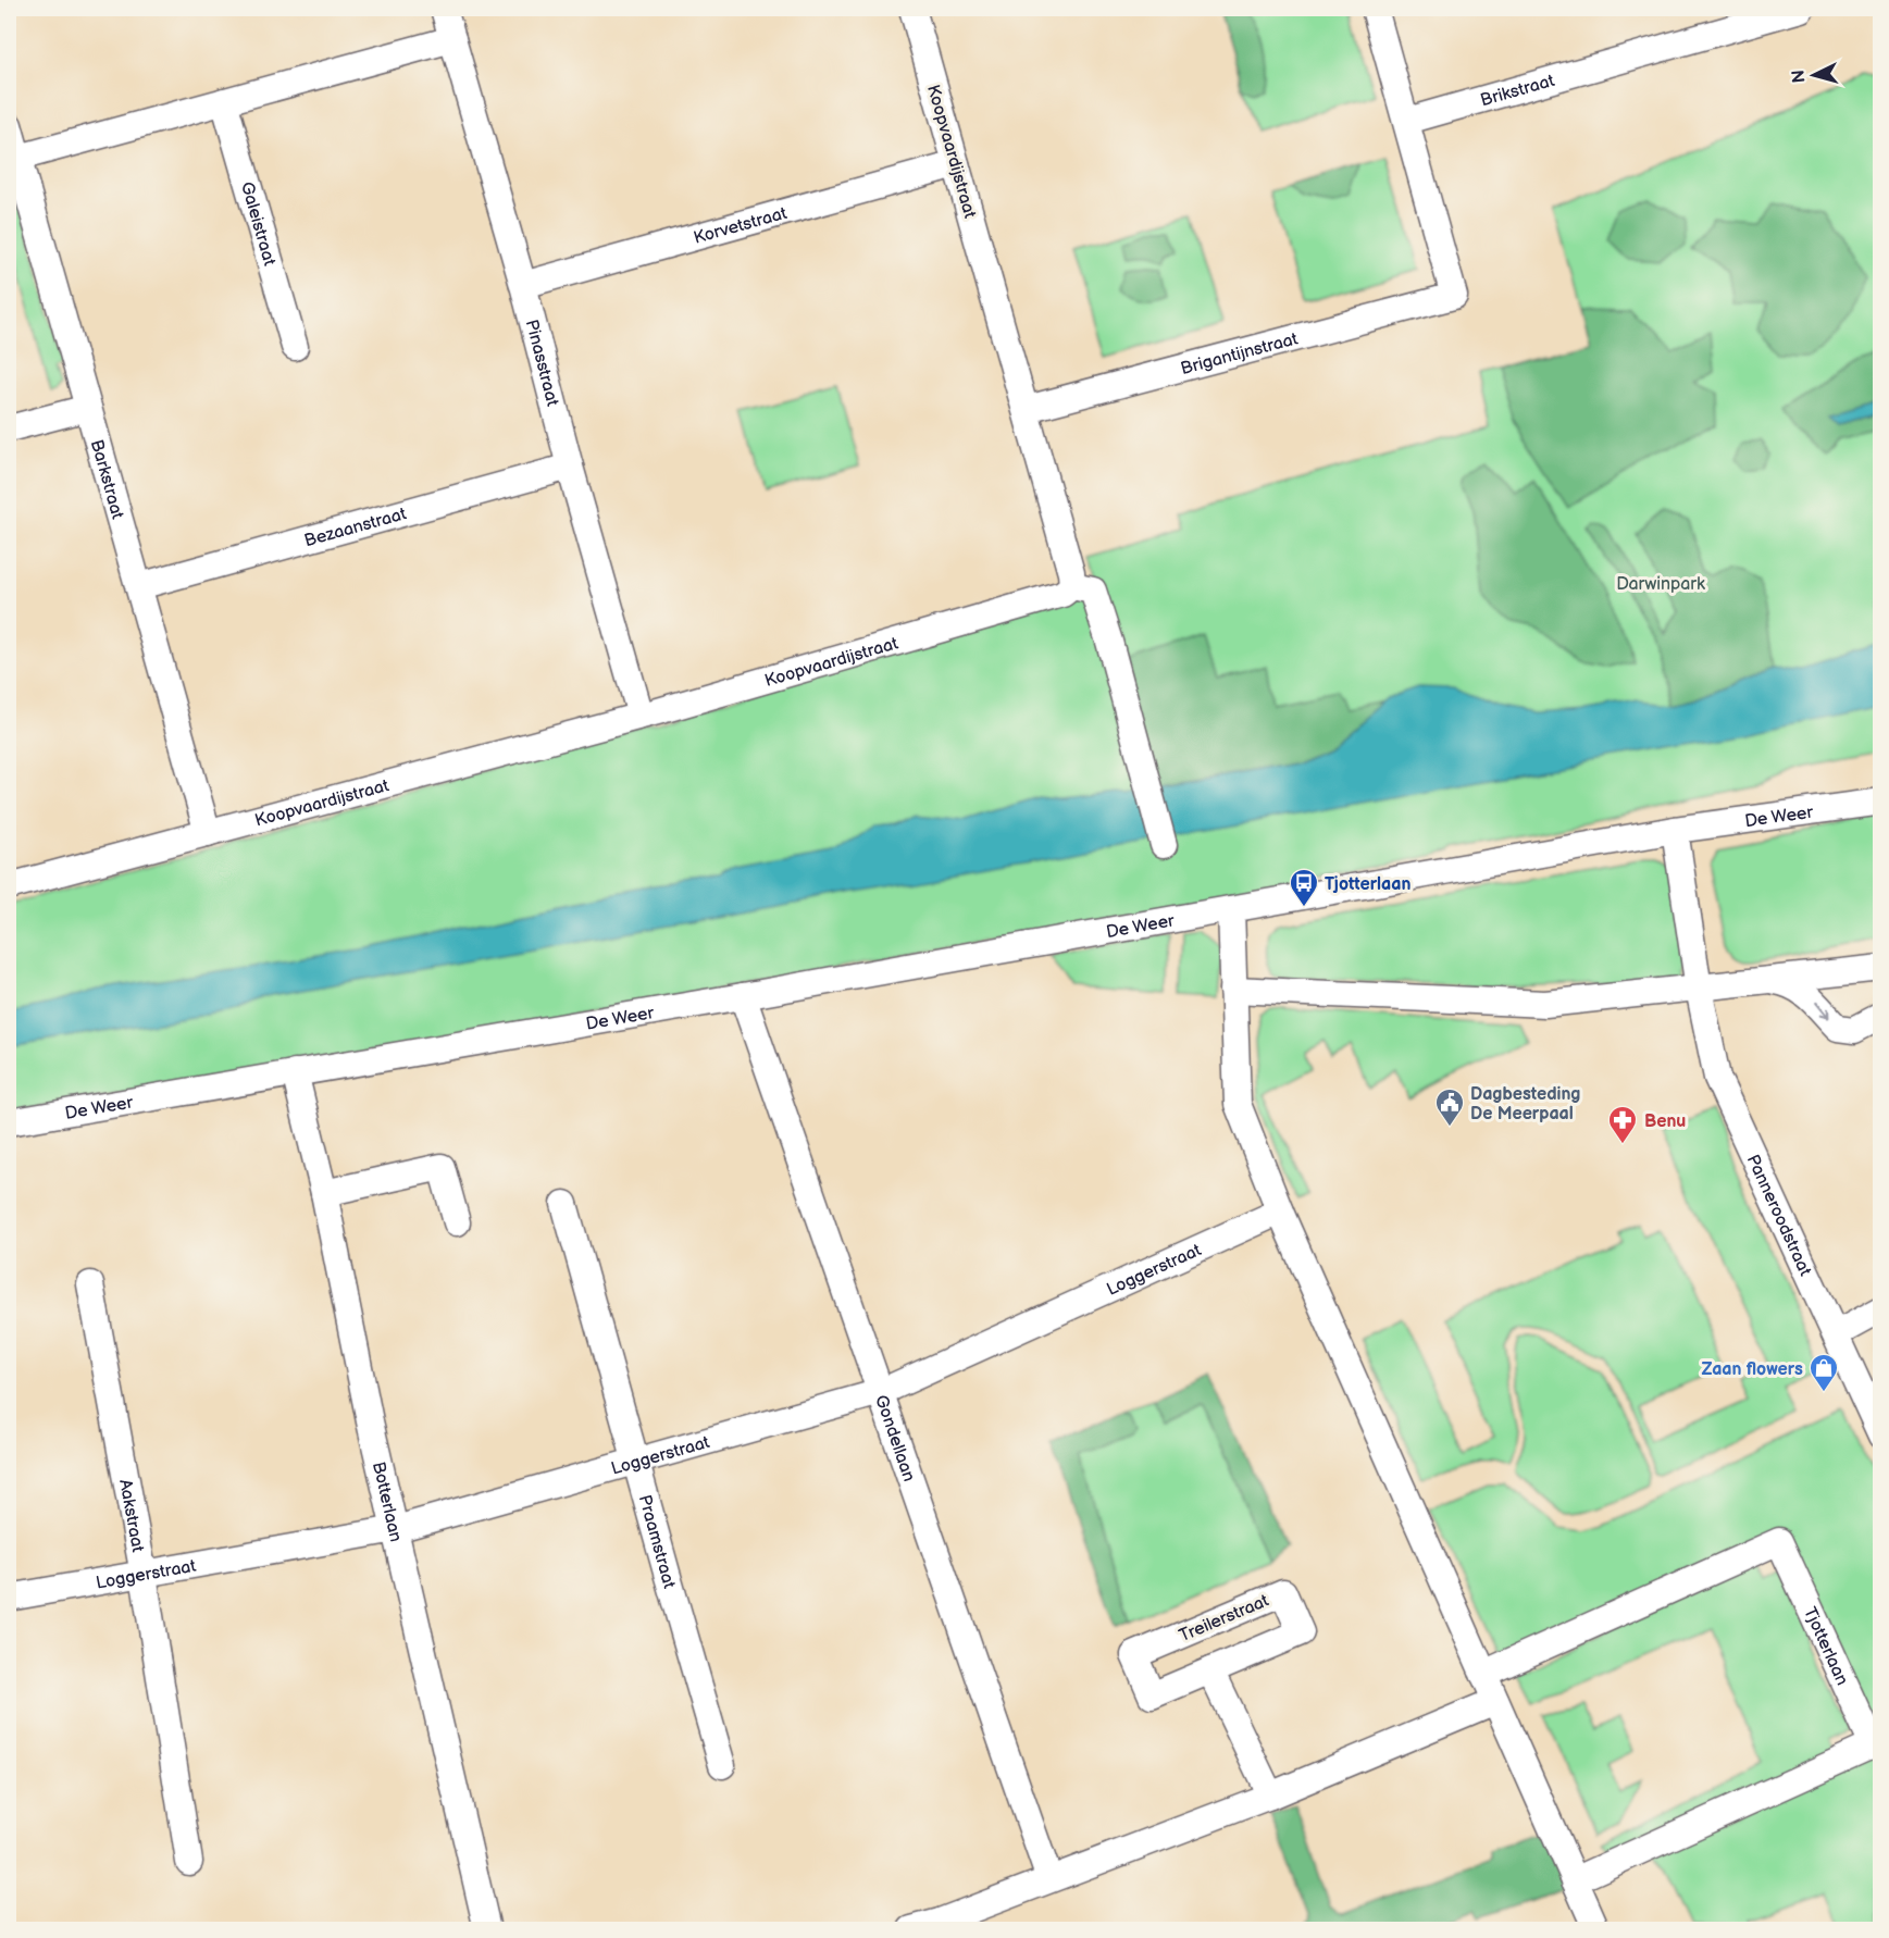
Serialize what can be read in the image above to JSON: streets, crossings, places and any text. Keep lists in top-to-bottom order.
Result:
{
  "streets": {
    "street": [
      "Brikstraat",
      "Koopvaardijstraat",
      "Galeistraat",
      "Korvetstraat",
      "Brigantijnstraat",
      "Pinasstraat",
      "Barkstraat",
      "Bezaanstraat",
      "De Weer",
      "Panneroodstraat",
      "Loggerstraat",
      "Gondellaan",
      "Botterlaan",
      "Aakstraat",
      "Praamstraat",
      "Treilerstraat",
      "Tjotterlaan"
    ]
  },
  "crossings": [
    ["Brikstraat", "Brigantijnstraat"],
    ["Koopvaardijstraat", "Korvetstraat"],
    ["Koopvaardijstraat", "Brigantijnstraat"],
    ["Koopvaardijstraat", "Pinasstraat"],
    ["Koopvaardijstraat", "Barkstraat"],
    ["Korvetstraat", "Pinasstraat"],
    ["Pinasstraat", "Bezaanstraat"],
    ["Barkstraat", "Bezaanstraat"],
    ["De Weer", "Gondellaan"],
    ["De Weer", "Botterlaan"],
    ["Loggerstraat", "Gondellaan"],
    ["Loggerstraat", "Botterlaan"],
    ["Loggerstraat", "Aakstraat"],
    ["Loggerstraat", "Praamstraat"]
  ],
  "parks": ["Darwinpark"],
  "places": {
    "bus stop": ["Tjotterlaan"],
    "public building": ["Dagbesteding De Meerpaal"],
    "pharmacy": ["Benu"],
    "shop": ["Zaan flowers"]
  },
  "north": "left"
}
